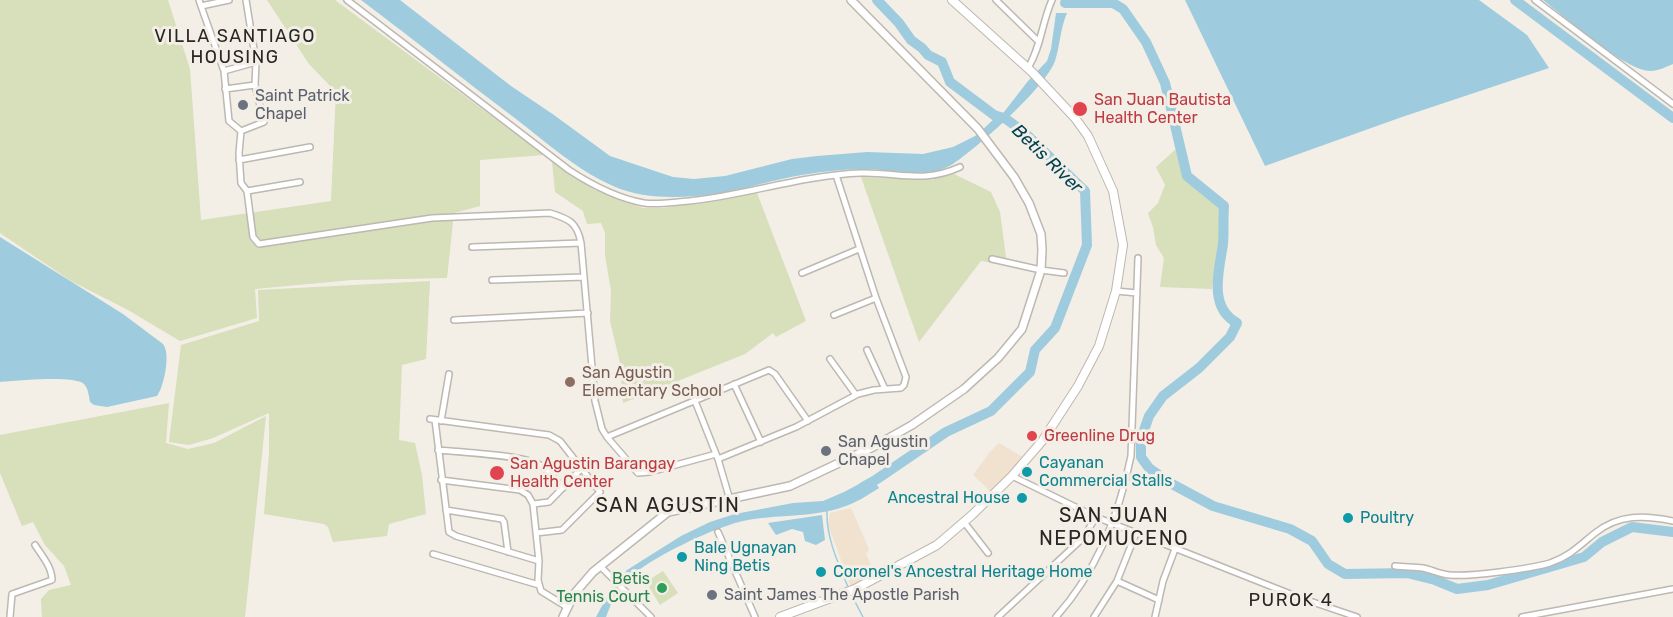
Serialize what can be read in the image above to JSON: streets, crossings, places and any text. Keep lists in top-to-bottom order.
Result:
{
  "districts": [
    "VILLA SANTIAGO HOUSING",
    "SAN AGUSTIN",
    "SAN JUAN NEPOMUCENO",
    "PUROK 4"
  ],
  "water": ["Betis River"],
  "places": [
    "Saint Patrick Chapel",
    "San Juan Bautista Health Center",
    "San Agustin Elementary School",
    "Greenline Drug",
    "San Agustin Chapel",
    "Cayanan Commercial Stalls",
    "San Agustin Barangay Health Center",
    "Ancestral House",
    "Poultry",
    "Bale Ugnayan Ning Betis",
    "Coronel's Ancestral Heritage Home",
    "Betis Tennis Court",
    "Saint James The Apostle Parish"
  ]
}
